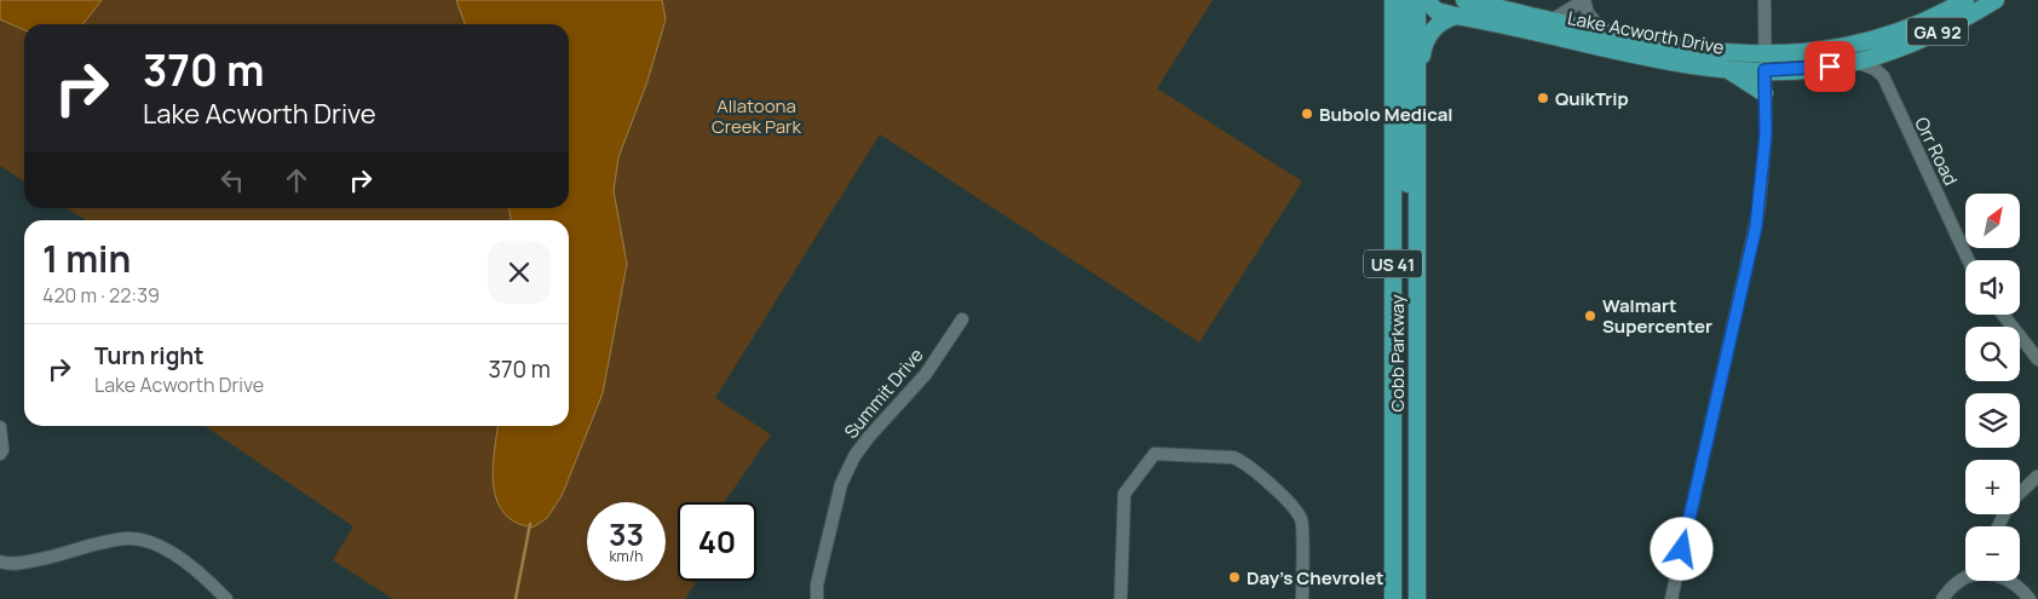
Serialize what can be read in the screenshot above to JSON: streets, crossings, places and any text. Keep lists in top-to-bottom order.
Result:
{
  "streets": {
    "main road": [
      "GA 92",
      "Lake Acworth Drive",
      "US 41",
      "Cobb Parkway"
    ],
    "street": ["Orr Road", "Summit Drive"]
  },
  "parks": ["Allatoona Creek Park"],
  "places": [
    "QuikTrip",
    "Bubolo Medical",
    "Walmart Supercenter",
    "Day's Chevrolet"
  ],
  "north": "top right",
  "page": {
    "turn": ["370 m", "Lake Acworth Drive"],
    "map_buttons": ["+", "−"],
    "heading": ["1 min", "420 m · 22:39"],
    "list": [
      {
        "name": "Turn right",
        "note": "Lake Acworth Drive",
        "value": "370 m"
      }
    ],
    "speed": "33 km/h",
    "limit": "40"
  }
}
